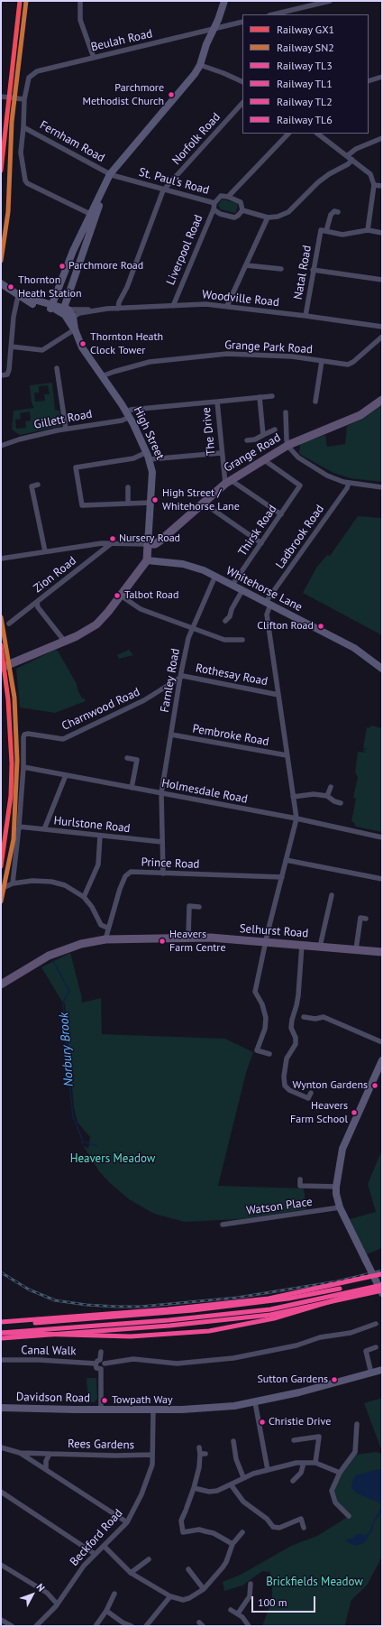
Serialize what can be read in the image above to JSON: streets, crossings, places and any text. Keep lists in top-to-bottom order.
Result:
{
  "streets": {
    "main road": [
      "High Street",
      "Grange Road",
      "Whitehorse Lane",
      "Selhurst Road",
      "Davidson Road"
    ],
    "street": [
      "Beulah Road",
      "Norfolk Road",
      "Fernham Road",
      "St. Paul's Road",
      "Liverpool Road",
      "Natal Road",
      "Woodville Road",
      "Grange Park Road",
      "Gillett Road",
      "The Drive",
      "Thirsk Road",
      "Ladbrook Road",
      "Zion Road",
      "Rothesay Road",
      "Farnley Road",
      "Charnwood Road",
      "Pembroke Road",
      "Holmesdale Road",
      "Hurlstone Road",
      "Prince Road",
      "Watson Place",
      "Canal Walk",
      "Rees Gardens",
      "Beckford Road"
    ]
  },
  "crossings": [
    ["Norfolk Road", "St. Paul's Road"],
    ["Norfolk Road", "Woodville Road"],
    ["Fernham Road", "St. Paul's Road"],
    ["St. Paul's Road", "Liverpool Road"],
    ["Liverpool Road", "Woodville Road"],
    ["Natal Road", "Woodville Road"],
    ["Woodville Road", "High Street"],
    ["Grange Park Road", "High Street"],
    ["Gillett Road", "The Drive"],
    ["Gillett Road", "High Street"],
    ["The Drive", "High Street"],
    ["The Drive", "Grange Road"],
    ["High Street", "Grange Road"],
    ["High Street", "Whitehorse Lane"],
    ["Grange Road", "Thirsk Road"],
    ["Thirsk Road", "Whitehorse Lane"],
    ["Ladbrook Road", "Whitehorse Lane"],
    ["Whitehorse Lane", "Farnley Road"],
    ["Rothesay Road", "Farnley Road"],
    ["Rothesay Road", "Charnwood Road"],
    ["Farnley Road", "Charnwood Road"],
    ["Farnley Road", "Pembroke Road"],
    ["Farnley Road", "Holmesdale Road"],
    ["Farnley Road", "Hurlstone Road"],
    ["Farnley Road", "Prince Road"],
    ["Charnwood Road", "Holmesdale Road"],
    ["Prince Road", "Selhurst Road"],
    ["Davidson Road", "Beckford Road"],
    ["Rees Gardens", "Beckford Road"]
  ],
  "water": ["Norbury Brook"],
  "parks": ["Heavers Meadow", "Brickfields Meadow"],
  "places": [
    "Parchmore Methodist Church",
    "Parchmore Road",
    "Thornton Heath Station",
    "Thornton Heath Clock Tower",
    "High Street / Whitehorse Lane",
    "Nursery Road",
    "Talbot Road",
    "Clifton Road",
    "Heavers Farm Centre",
    "Wynton Gardens",
    "Heavers Farm School",
    "Sutton Gardens",
    "Towpath Way",
    "Christie Drive"
  ],
  "lines": [
    "rail line GX1",
    "rail line SN2",
    "rail line TL2",
    "rail line TL1",
    "rail line TL3",
    "rail line TL6"
  ],
  "legend": [
    "Railway GX1",
    "Railway SN2",
    "Railway TL3",
    "Railway TL1",
    "Railway TL2",
    "Railway TL6"
  ],
  "scale_bar": "100 m",
  "north": "top right"
}
